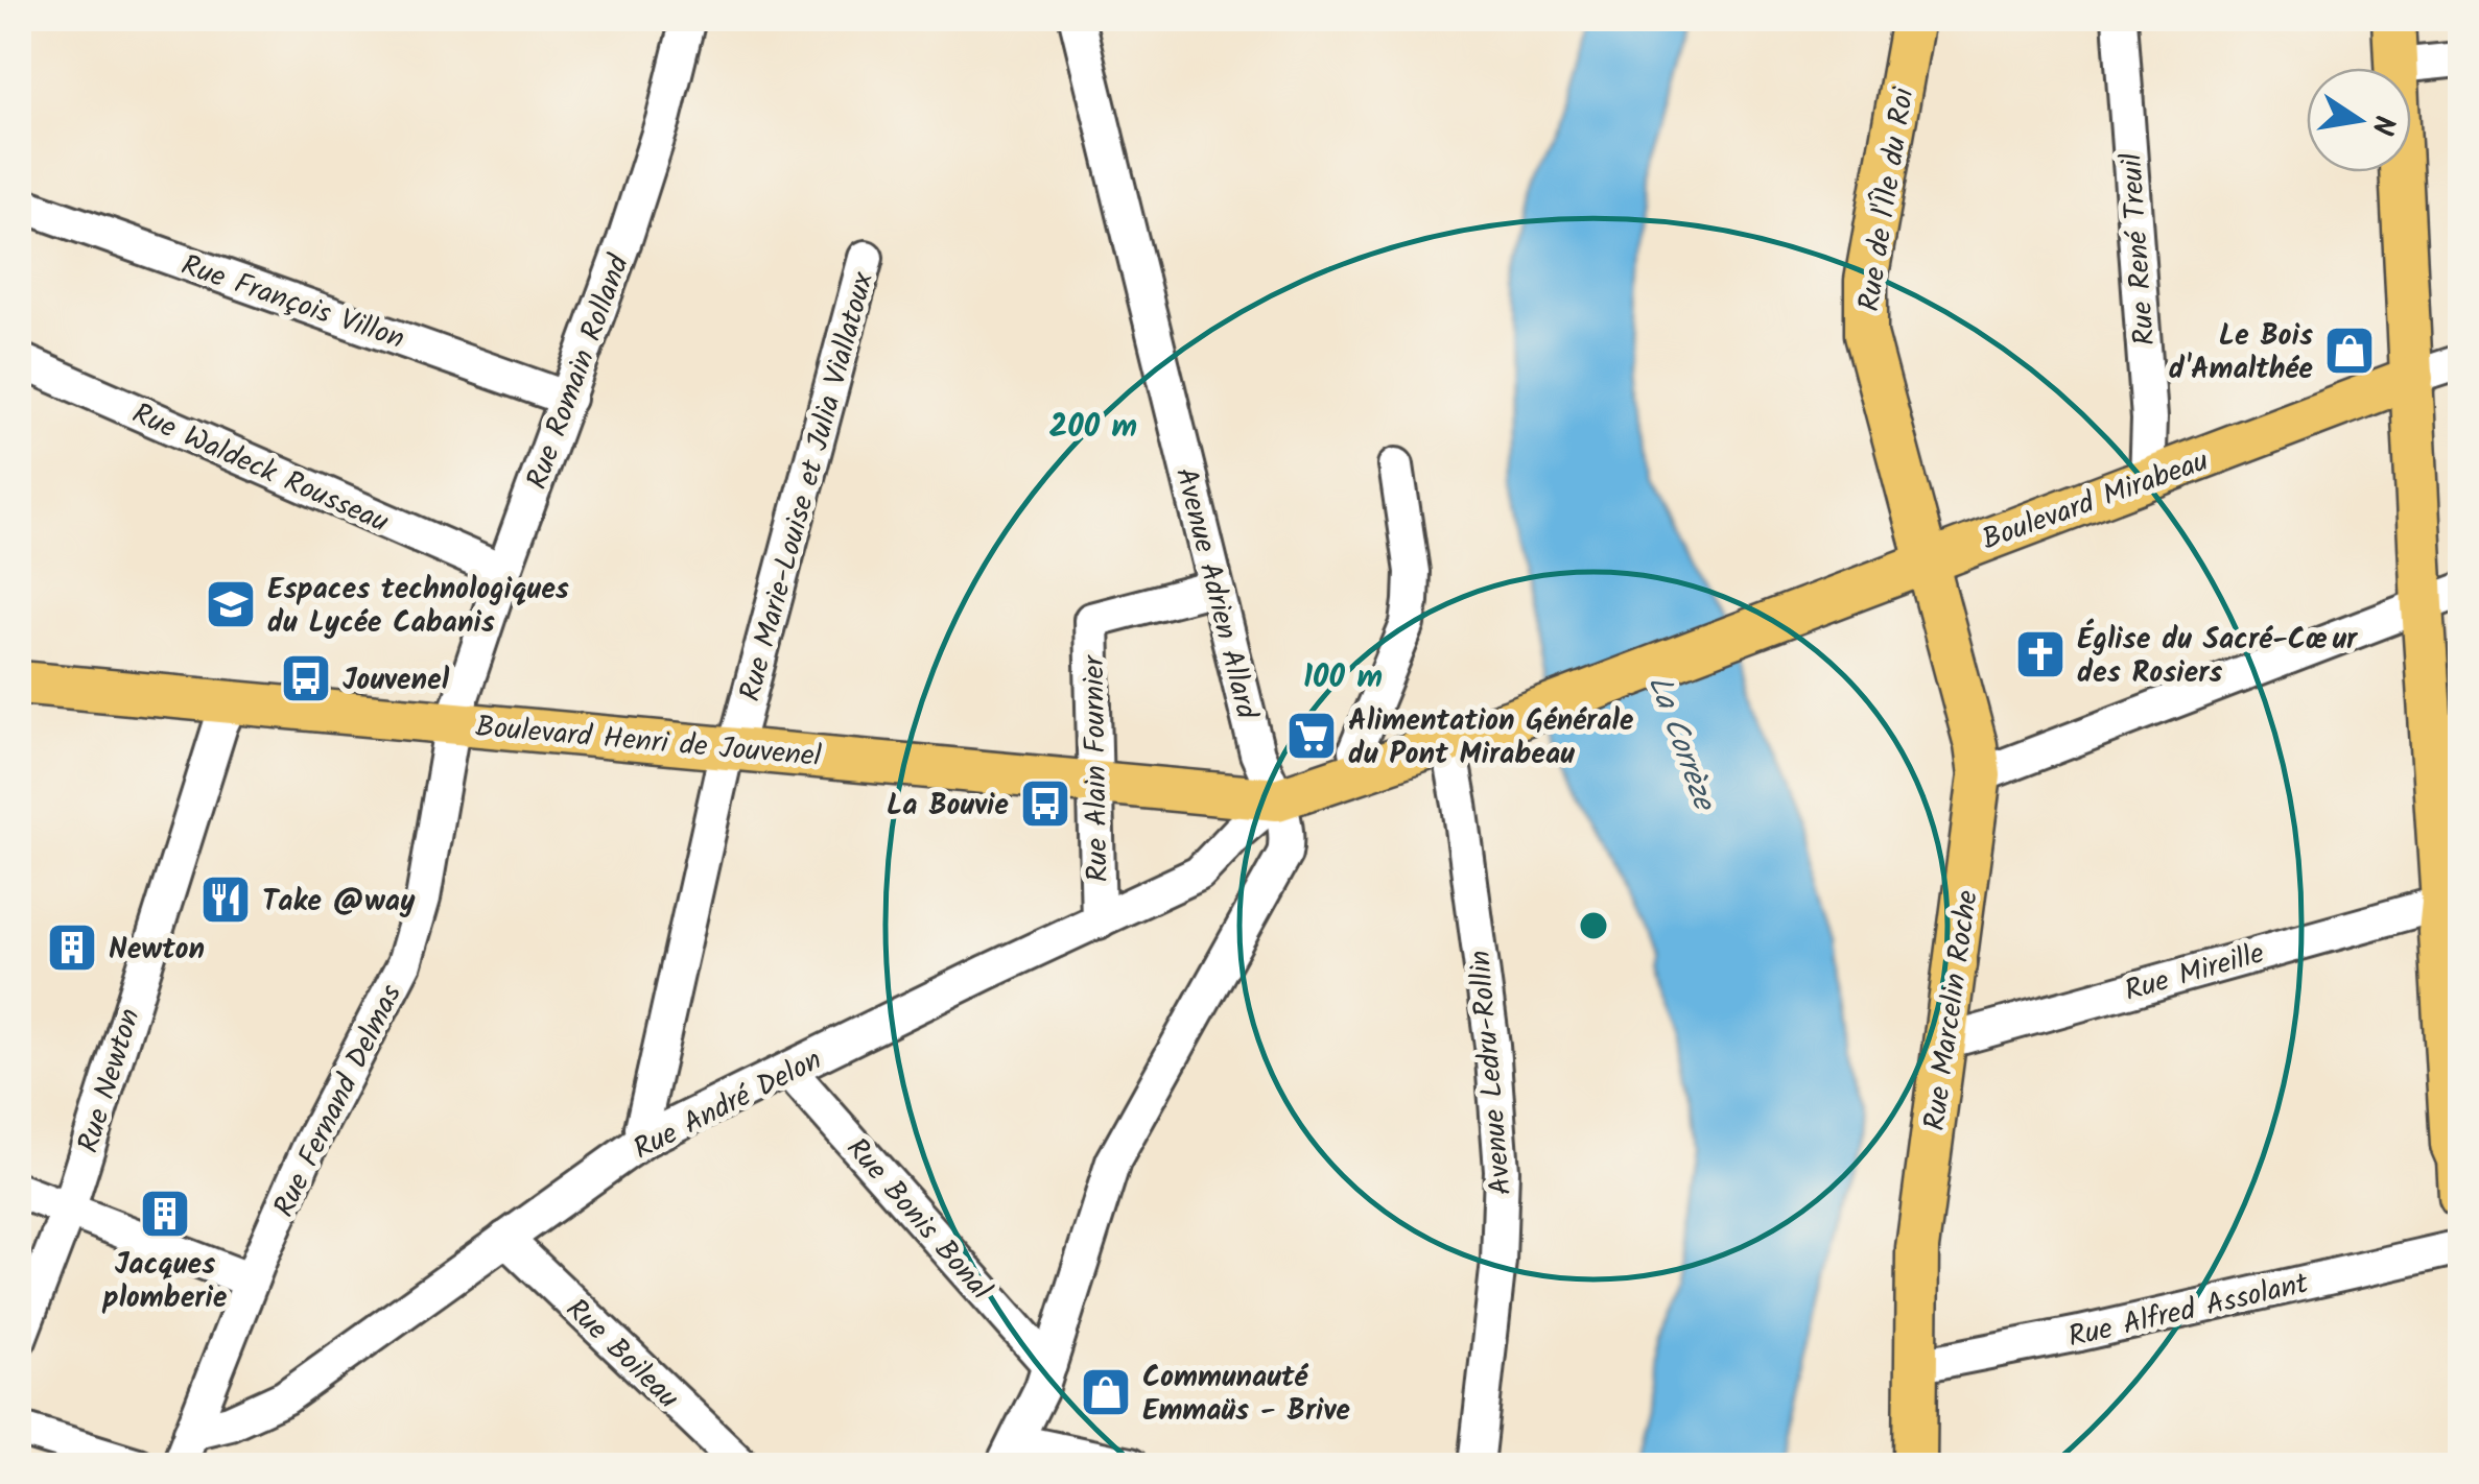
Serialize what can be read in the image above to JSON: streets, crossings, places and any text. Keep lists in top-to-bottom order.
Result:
{
  "streets": {
    "main road": [
      "Rue de l'Île du Roi",
      "Boulevard Mirabeau",
      "Boulevard Henri de Jouvenel",
      "Rue Marcelin Roche"
    ],
    "street": [
      "Rue René Treuil",
      "Rue François Villon",
      "Rue Romain Rolland",
      "Rue Waldeck Rousseau",
      "Rue Marie-Louise et Julia Viallatoux",
      "Avenue Adrien Allard",
      "Rue Alain Fournier",
      "Rue Mireille",
      "Avenue Ledru-Rollin",
      "Rue Newton",
      "Rue Fernand Delmas",
      "Rue André Delon",
      "Rue Bonis Bonal",
      "Rue Alfred Assolant",
      "Rue Boileau"
    ]
  },
  "crossings": [
    ["Rue de l'Île du Roi", "Boulevard Mirabeau"],
    ["Rue de l'Île du Roi", "Rue Marcelin Roche"],
    ["Rue René Treuil", "Boulevard Mirabeau"],
    ["Rue François Villon", "Rue Romain Rolland"],
    ["Rue Romain Rolland", "Rue Waldeck Rousseau"],
    ["Rue Romain Rolland", "Boulevard Henri de Jouvenel"],
    ["Rue Romain Rolland", "Rue Fernand Delmas"],
    ["Rue Marie-Louise et Julia Viallatoux", "Boulevard Henri de Jouvenel"],
    ["Rue Marie-Louise et Julia Viallatoux", "Rue André Delon"],
    ["Boulevard Mirabeau", "Rue Marcelin Roche"],
    ["Boulevard Mirabeau", "Avenue Ledru-Rollin"],
    ["Avenue Adrien Allard", "Boulevard Henri de Jouvenel"],
    ["Avenue Adrien Allard", "Rue Alain Fournier"],
    ["Avenue Adrien Allard", "Rue André Delon"],
    ["Avenue Adrien Allard", "Rue Bonis Bonal"],
    ["Boulevard Henri de Jouvenel", "Rue Alain Fournier"],
    ["Boulevard Henri de Jouvenel", "Rue Newton"],
    ["Boulevard Henri de Jouvenel", "Rue Fernand Delmas"],
    ["Boulevard Henri de Jouvenel", "Rue André Delon"],
    ["Rue Alain Fournier", "Rue André Delon"],
    ["Rue Mireille", "Rue Marcelin Roche"],
    ["Rue Marcelin Roche", "Rue Alfred Assolant"],
    ["Rue Fernand Delmas", "Rue André Delon"],
    ["Rue André Delon", "Rue Bonis Bonal"],
    ["Rue André Delon", "Rue Boileau"]
  ],
  "water": ["La Corrèze"],
  "places": {
    "shop": ["Le Bois d'Amalthée", "Communauté Emmaüs - Brive"],
    "school or university": ["Espaces technologiques du Lycée Cabanis"],
    "church": ["Église du Sacré-Cœur des Rosiers"],
    "bus stop": ["Jouvenel", "La Bouvie"],
    "supermarket": ["Alimentation Générale du Pont Mirabeau"],
    "restaurant": ["Take @way"],
    "building": ["Newton", "Jacques plomberie"]
  },
  "north": "right",
  "rings": ["200 m", "100 m"]
}
